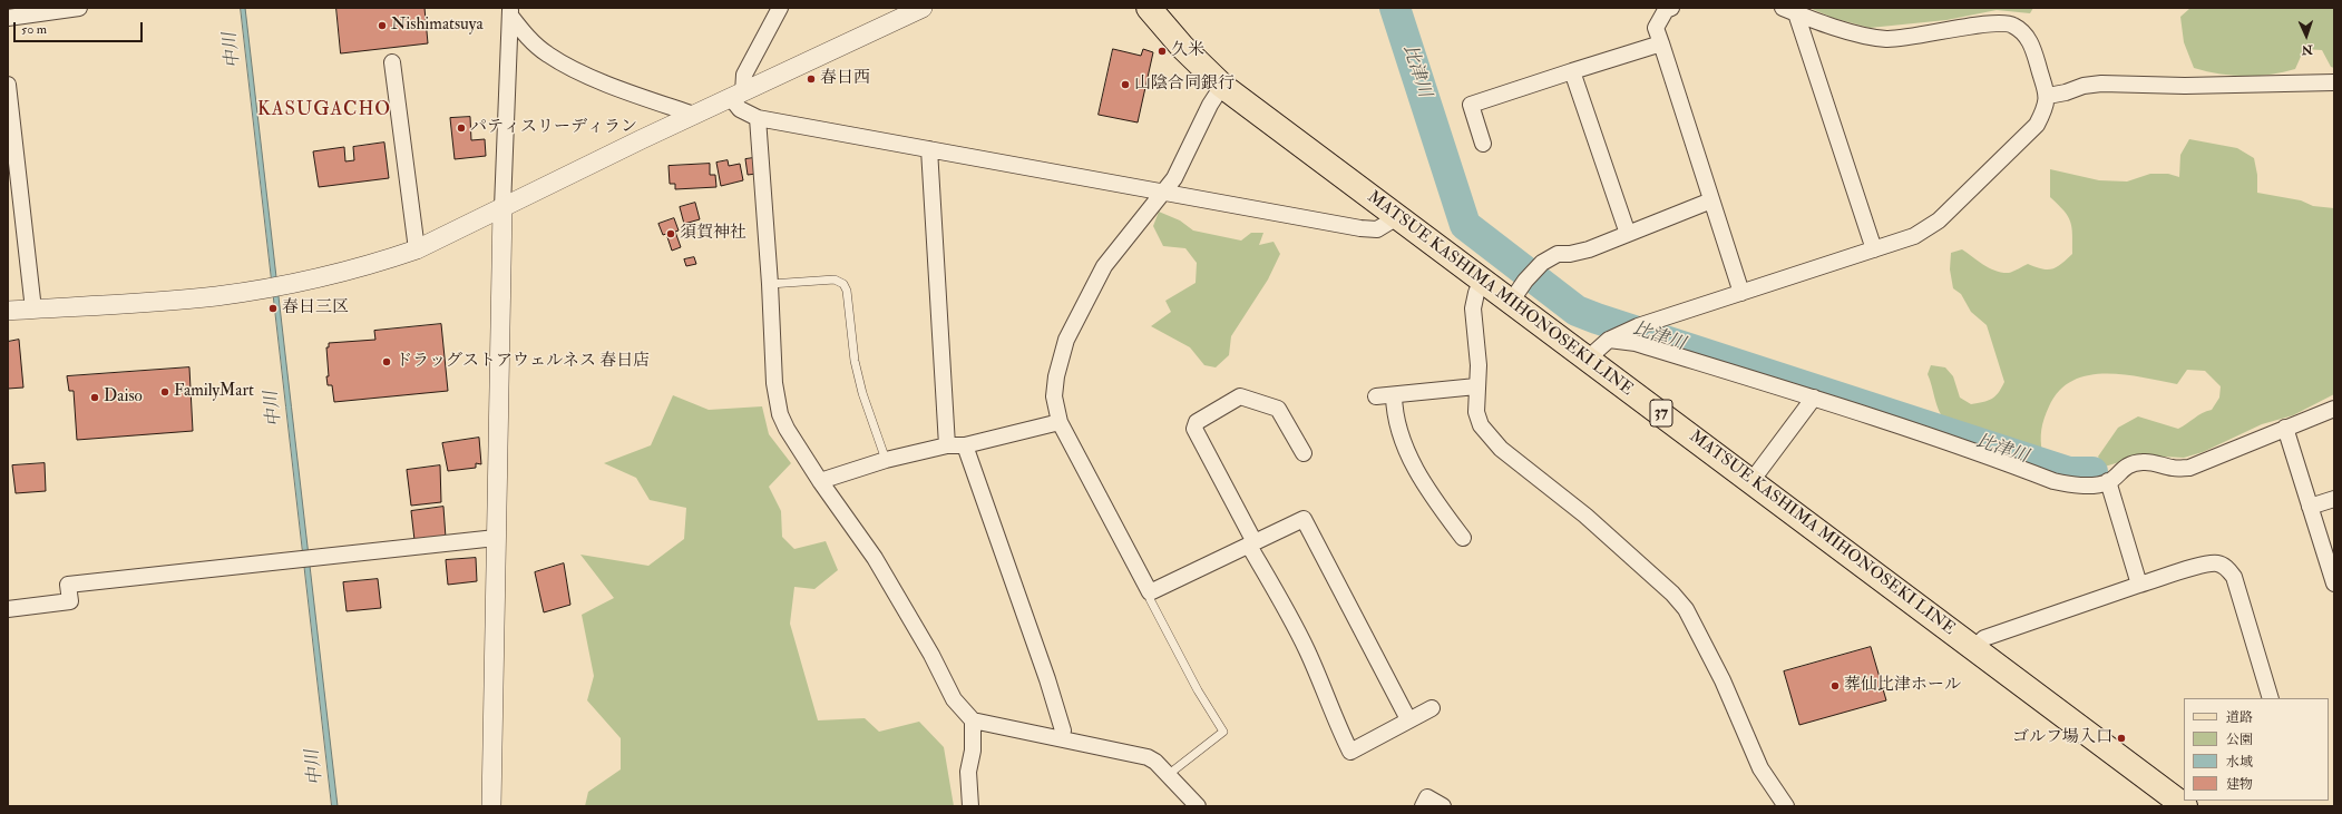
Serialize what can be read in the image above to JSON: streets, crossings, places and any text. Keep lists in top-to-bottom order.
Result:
{
  "streets": {
    "main road": ["MATSUE KASHIMA MIHONOSEKI LINE", "37"]
  },
  "districts": ["KASUGACHO"],
  "water": ["中川", "比津川"],
  "places": [
    "Nishimatsuya",
    "久米",
    "春日西",
    "山陰合同銀行",
    "パティスリーディラン",
    "須賀神社",
    "春日三区",
    "ドラッグストアウェルネス 春日店",
    "FamilyMart",
    "Daiso",
    "葬仙比津ホール",
    "ゴルフ場入口"
  ],
  "legend": [
    "道路",
    "公園",
    "水域",
    "建物"
  ],
  "scale_bar": "50 m",
  "north": "bottom"
}
